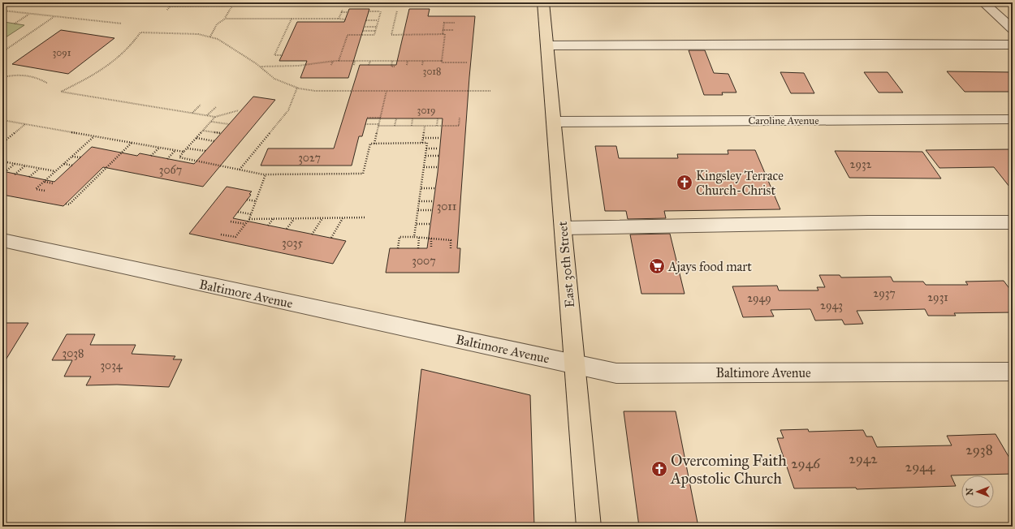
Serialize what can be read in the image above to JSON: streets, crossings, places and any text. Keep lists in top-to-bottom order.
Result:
{
  "streets": {
    "main road": ["East 30th Street"],
    "street": ["Caroline Avenue", "Baltimore Avenue"]
  },
  "crossings": [
    ["Caroline Avenue", "East 30th Street"],
    ["East 30th Street", "Baltimore Avenue"]
  ],
  "places": {
    "church": ["Kingsley Terrace Church-Christ", "Overcoming Faith Apostolic Church"],
    "supermarket": ["Ajays food mart"]
  },
  "house_numbers": [
    "3091",
    "3018",
    "3019",
    "3027",
    "2932",
    "3067",
    "3011",
    "3035",
    "3007",
    "2937",
    "2931",
    "2949",
    "2943",
    "3038",
    "3034",
    "2938",
    "2942",
    "2946",
    "2944"
  ],
  "north": "left"
}
